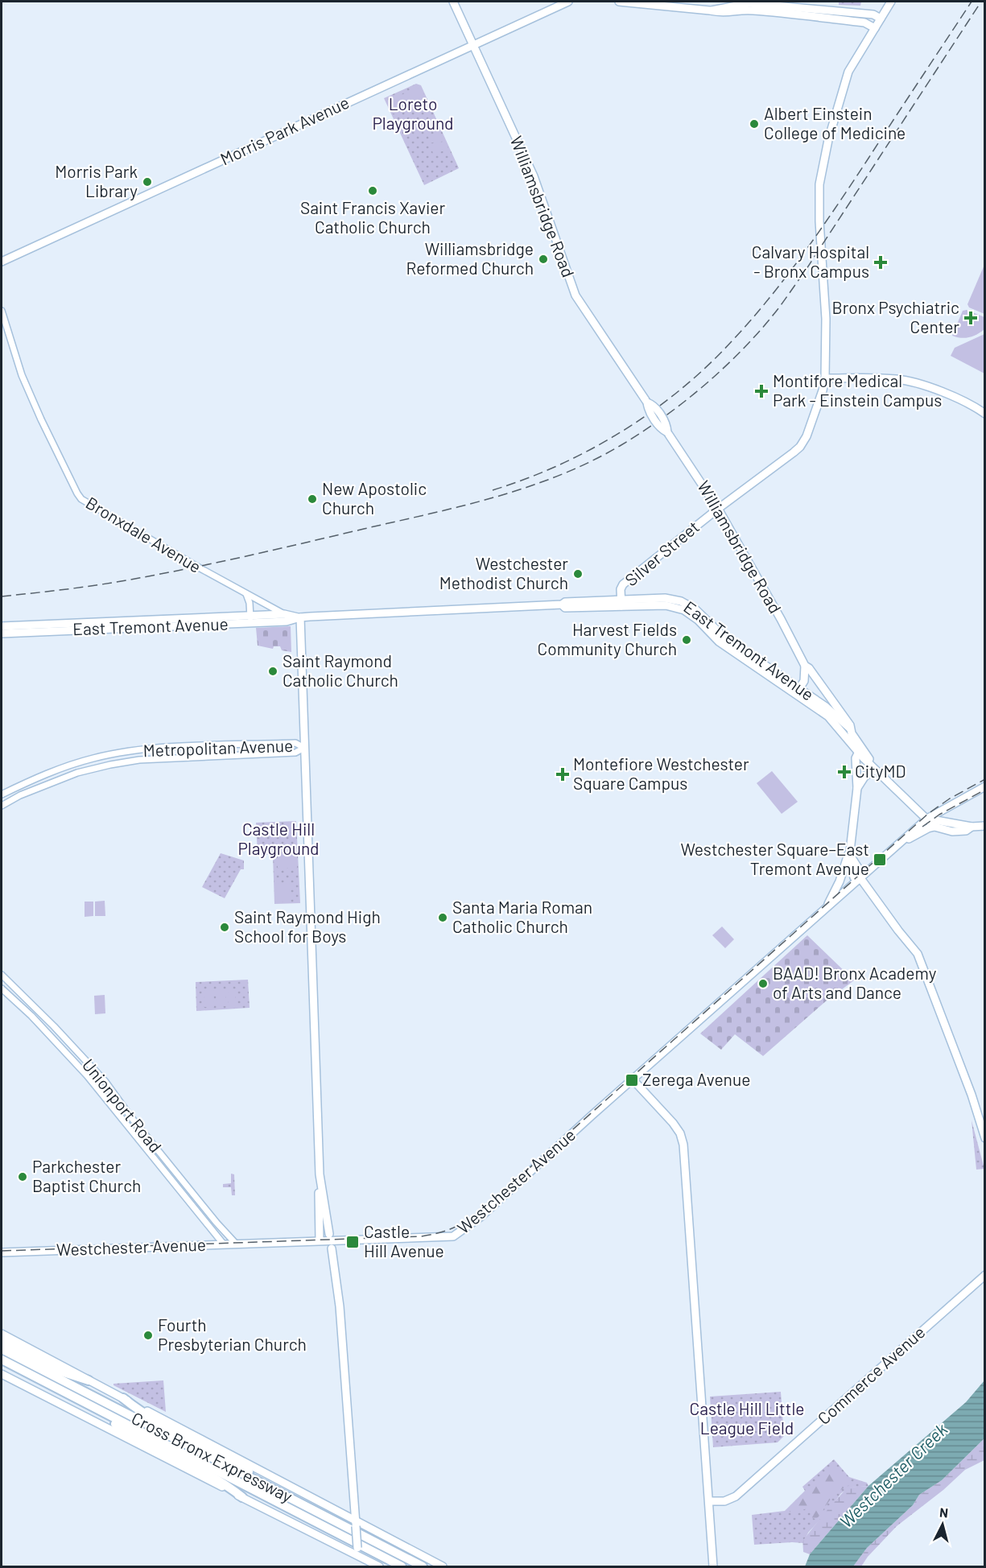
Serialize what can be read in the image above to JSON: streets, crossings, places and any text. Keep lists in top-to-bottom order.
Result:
{
  "streets": {
    "highway": ["Cross Bronx Expressway"],
    "main road": [
      "Morris Park Avenue",
      "Williamsbridge Road",
      "Silver Street",
      "East Tremont Avenue",
      "Westchester Avenue",
      "Commerce Avenue"
    ],
    "street": ["Bronxdale Avenue", "Metropolitan Avenue", "Unionport Road"]
  },
  "crossings": [
    ["Morris Park Avenue", "Williamsbridge Road"],
    ["Williamsbridge Road", "Silver Street"],
    ["Williamsbridge Road", "East Tremont Avenue"],
    ["Bronxdale Avenue", "East Tremont Avenue"],
    ["Silver Street", "East Tremont Avenue"],
    ["Unionport Road", "Westchester Avenue"]
  ],
  "water": ["Westchester Creek"],
  "parks": ["Loreto Playground", "Castle Hill Playground", "Castle Hill Little League Field"],
  "places": {
    "other": [
      "Albert Einstein College of Medicine",
      "Morris Park Library",
      "Saint Francis Xavier Catholic Church",
      "Williamsbridge Reformed Church",
      "New Apostolic Church",
      "Westchester Methodist Church",
      "Harvest Fields Community Church",
      "Saint Raymond Catholic Church",
      "Santa Maria Roman Catholic Church",
      "Saint Raymond High School for Boys",
      "BAAD! Bronx Academy of Arts and Dance",
      "Parkchester Baptist Church",
      "Fourth Presbyterian Church"
    ],
    "health": [
      "Calvary Hospital - Bronx Campus",
      "Bronx Psychiatric Center",
      "Montifore Medical Park - Einstein Campus",
      "CityMD",
      "Montefiore Westchester Square Campus"
    ],
    "transit": ["Westchester Square–East Tremont Avenue", "Zerega Avenue", "Castle Hill Avenue"]
  },
  "north": "top"
}
